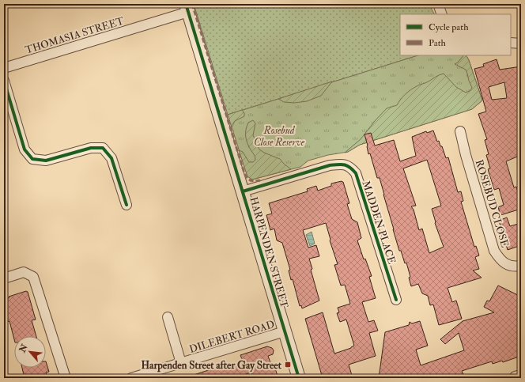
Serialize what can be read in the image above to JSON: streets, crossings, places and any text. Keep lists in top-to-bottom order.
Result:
{
  "streets": {
    "street": [
      "THOMASIA STREET",
      "ROSEBUD CLOSE",
      "MADDEN PLACE",
      "HARPENDEN STREET",
      "DILEBERT ROAD"
    ]
  },
  "crossings": [
    ["THOMASIA STREET", "HARPENDEN STREET"],
    ["MADDEN PLACE", "HARPENDEN STREET"],
    ["HARPENDEN STREET", "DILEBERT ROAD"]
  ],
  "parks": ["Rosebud Close Reserve"],
  "places": {
    "transit": ["Harpenden Street after Gay Street"]
  },
  "legend": ["Cycle path", "Path"],
  "north": "top left"
}
